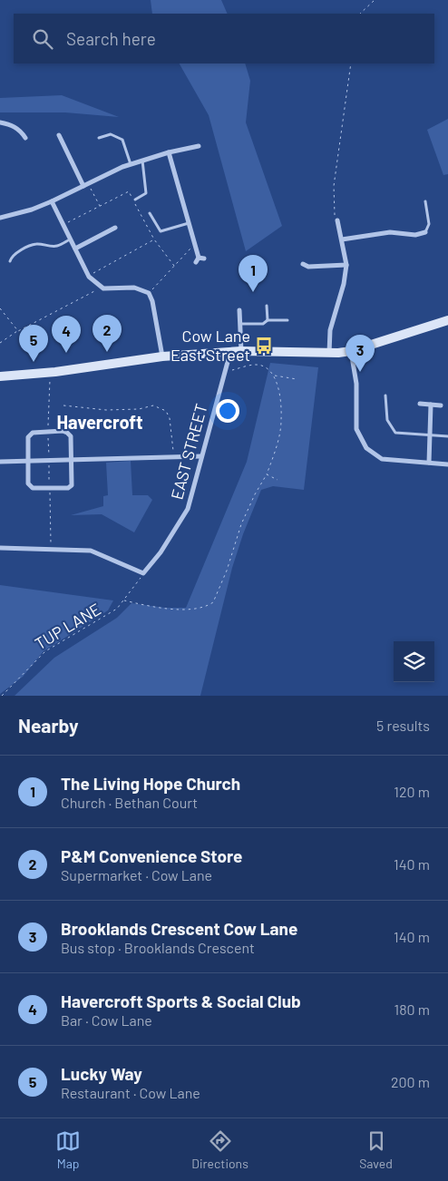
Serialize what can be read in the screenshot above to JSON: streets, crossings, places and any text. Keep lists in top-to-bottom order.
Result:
{
  "streets": {
    "street": ["EAST STREET"],
    "path": ["TUP LANE"]
  },
  "crossings": [
    ["EAST STREET", "TUP LANE"]
  ],
  "districts": ["Havercroft"],
  "places": {
    "bus stop": ["Cow Lane East Street"]
  },
  "page": {
    "search": "Search here",
    "pins": [
      "1",
      "2",
      "4",
      "5",
      "3"
    ],
    "heading": ["Nearby", "5 results"],
    "list": [
      {
        "mark": "1",
        "name": "The Living Hope Church",
        "note": "Church · Bethan Court",
        "value": "120 m"
      },
      {
        "mark": "2",
        "name": "P&M Convenience Store",
        "note": "Supermarket · Cow Lane",
        "value": "140 m"
      },
      {
        "mark": "3",
        "name": "Brooklands Crescent Cow Lane",
        "note": "Bus stop · Brooklands Crescent",
        "value": "140 m"
      },
      {
        "mark": "4",
        "name": "Havercroft Sports & Social Club",
        "note": "Bar · Cow Lane",
        "value": "180 m"
      },
      {
        "mark": "5",
        "name": "Lucky Way",
        "note": "Restaurant · Cow Lane",
        "value": "200 m"
      }
    ],
    "nav": ["Map", "Directions", "Saved"]
  }
}
